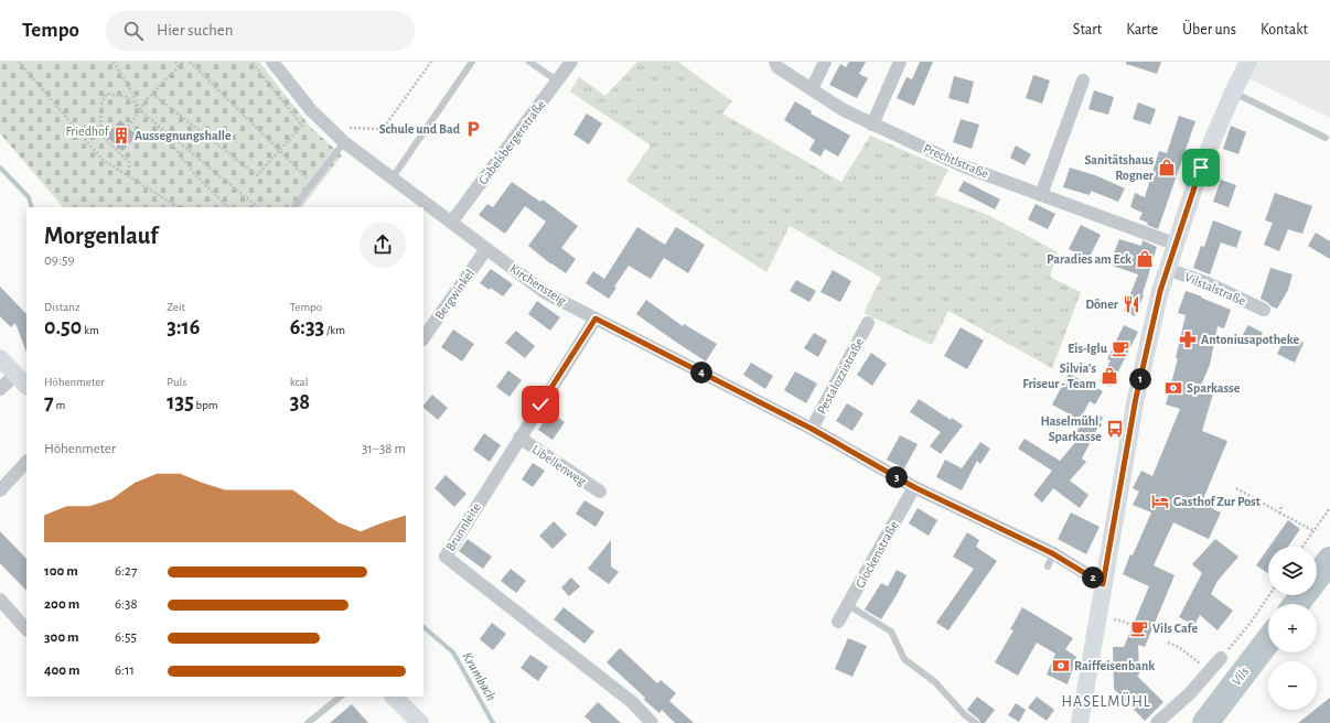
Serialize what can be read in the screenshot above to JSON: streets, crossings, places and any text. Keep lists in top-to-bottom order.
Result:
{
  "streets": {
    "main road": ["Vilstalstraße"],
    "street": [
      "Gabelsbergerstraße",
      "Prechtlstraße",
      "Kirchensteig",
      "Bergwinkel",
      "Pestalozzistraße",
      "Libellenweg",
      "Brunnleite",
      "Glockenstraße"
    ]
  },
  "crossings": [
    ["Gabelsbergerstraße", "Kirchensteig"],
    ["Prechtlstraße", "Vilstalstraße"],
    ["Kirchensteig", "Vilstalstraße"],
    ["Kirchensteig", "Bergwinkel"],
    ["Kirchensteig", "Pestalozzistraße"],
    ["Kirchensteig", "Brunnleite"],
    ["Kirchensteig", "Glockenstraße"],
    ["Libellenweg", "Brunnleite"]
  ],
  "districts": ["HASELMÜHL"],
  "water": ["Krumbach", "Vils"],
  "parks": ["Friedhof"],
  "places": {
    "parking": ["Schule und Bad"],
    "building": ["Aussegnungshalle"],
    "shop": ["Sanitätshaus Rogner", "Paradies am Eck", "Silvia's Friseur - Team"],
    "restaurant": ["Döner"],
    "pharmacy": ["Antoniusapotheke"],
    "cafe": ["Eis-Iglu", "Vils Cafe"],
    "bank": ["Sparkasse", "Raiffeisenbank"],
    "bus stop": ["Haselmühl, Sparkasse"],
    "hotel": ["Gasthof Zur Post"]
  },
  "page": {
    "header": "Tempo",
    "search": "Hier suchen",
    "nav": [
      "Start",
      "Karte",
      "Über uns",
      "Kontakt"
    ],
    "heading": ["Morgenlauf", "09:59"],
    "stats": [
      ["Distanz", "0.50 km"],
      ["Zeit", "3:16"],
      ["Tempo", "6:33 /km"],
      ["Höhenmeter", "7 m"],
      ["Puls", "135 bpm"],
      ["kcal", "38"]
    ],
    "pins": [
      "4",
      "1",
      "3",
      "2"
    ],
    "chart": ["Höhenmeter", "31–38 m"],
    "map_buttons": ["+", "−"],
    "list": [
      {
        "name": "100 m",
        "note": "6:27"
      },
      {
        "name": "200 m",
        "note": "6:38"
      },
      {
        "name": "300 m",
        "note": "6:55"
      },
      {
        "name": "400 m",
        "note": "6:11"
      }
    ]
  }
}
